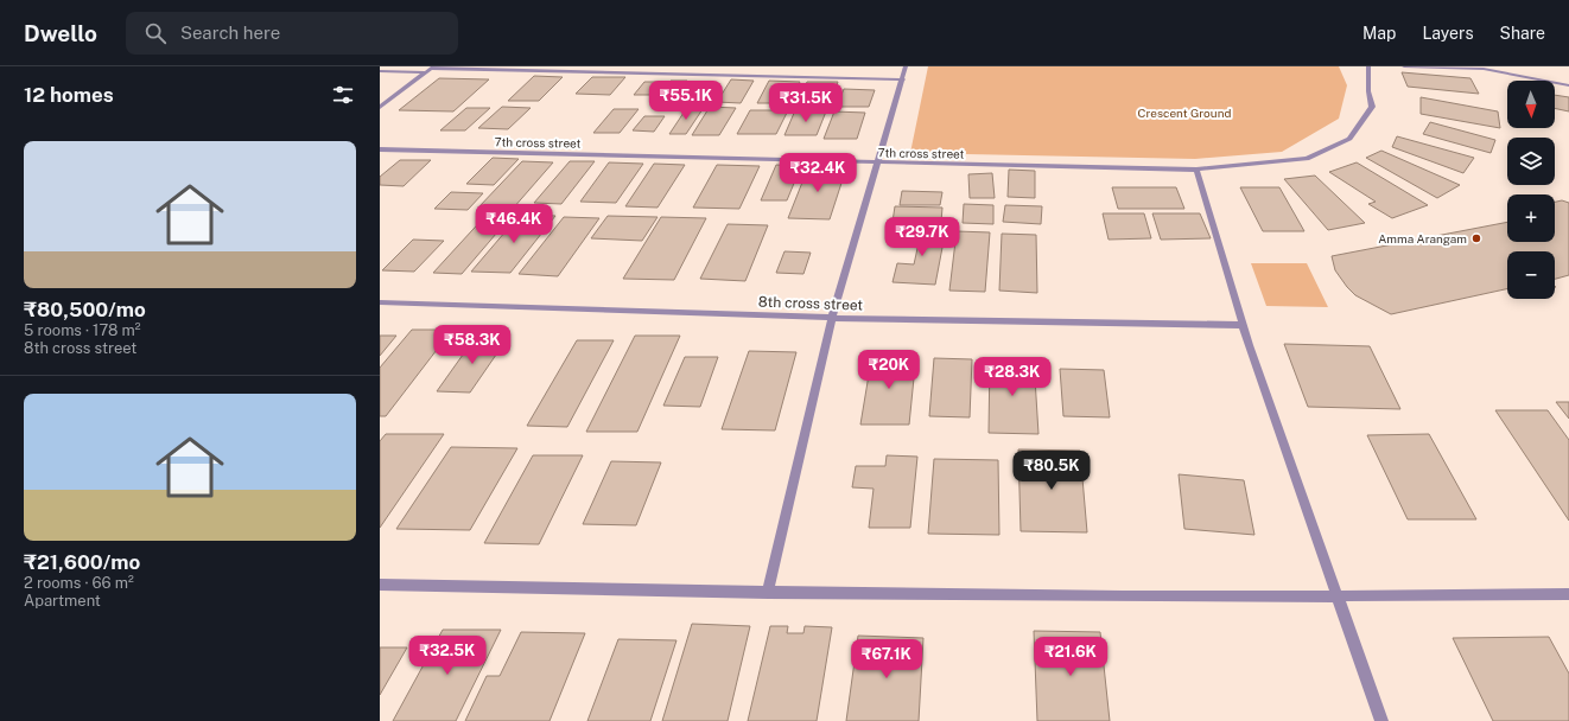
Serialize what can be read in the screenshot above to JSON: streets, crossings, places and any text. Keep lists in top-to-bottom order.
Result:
{
  "streets": {
    "street": ["7th cross street", "8th cross street"]
  },
  "parks": ["Crescent Ground"],
  "places": ["Amma Arangam"],
  "north": "bottom",
  "page": {
    "header": "Dwello",
    "search": "Search here",
    "nav": ["Map", "Layers", "Share"],
    "heading": "12 homes",
    "map_buttons": ["+", "−"],
    "price": [
      "₹55.1K",
      "₹31.5K",
      "₹32.4K",
      "₹46.4K",
      "₹29.7K",
      "₹58.3K",
      "₹20K",
      "₹28.3K",
      "₹80.5K",
      "₹32.5K",
      "₹21.6K",
      "₹67.1K"
    ],
    "list": [
      {
        "name": "₹80,500/mo",
        "note": "5 rooms · 178 m² · 8th cross street"
      },
      {
        "name": "₹21,600/mo",
        "note": "2 rooms · 66 m² · Apartment"
      }
    ]
  }
}
